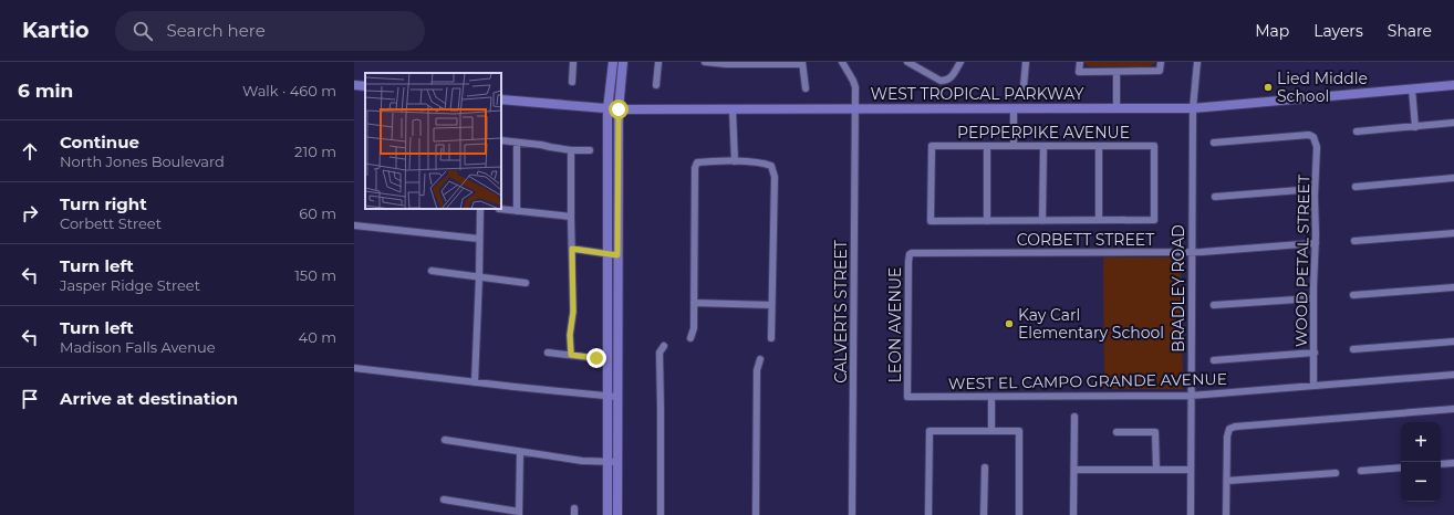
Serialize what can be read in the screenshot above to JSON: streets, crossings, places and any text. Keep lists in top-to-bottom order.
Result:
{
  "streets": {
    "main road": ["WEST TROPICAL PARKWAY"],
    "street": [
      "PEPPERPIKE AVENUE",
      "CORBETT STREET",
      "WOOD PETAL STREET",
      "BRADLEY ROAD",
      "CALVERTS STREET",
      "LEON AVENUE",
      "WEST EL CAMPO GRANDE AVENUE"
    ]
  },
  "crossings": [
    ["WEST TROPICAL PARKWAY", "BRADLEY ROAD"],
    ["WEST TROPICAL PARKWAY", "CALVERTS STREET"],
    ["CORBETT STREET", "WOOD PETAL STREET"],
    ["CORBETT STREET", "BRADLEY ROAD"],
    ["CORBETT STREET", "LEON AVENUE"],
    ["WOOD PETAL STREET", "WEST EL CAMPO GRANDE AVENUE"],
    ["BRADLEY ROAD", "WEST EL CAMPO GRANDE AVENUE"],
    ["LEON AVENUE", "WEST EL CAMPO GRANDE AVENUE"]
  ],
  "places": ["Lied Middle School", "Kay Carl Elementary School"],
  "page": {
    "header": "Kartio",
    "search": "Search here",
    "nav": ["Map", "Layers", "Share"],
    "heading": ["6 min", "Walk · 460 m"],
    "list": [
      ["Continue", "North Jones Boulevard", "210 m"],
      ["Turn right", "Corbett Street", "60 m"],
      ["Turn left", "Jasper Ridge Street", "150 m"],
      ["Turn left", "Madison Falls Avenue", "40 m"],
      "Arrive at destination"
    ],
    "map_buttons": ["+", "−"]
  }
}
